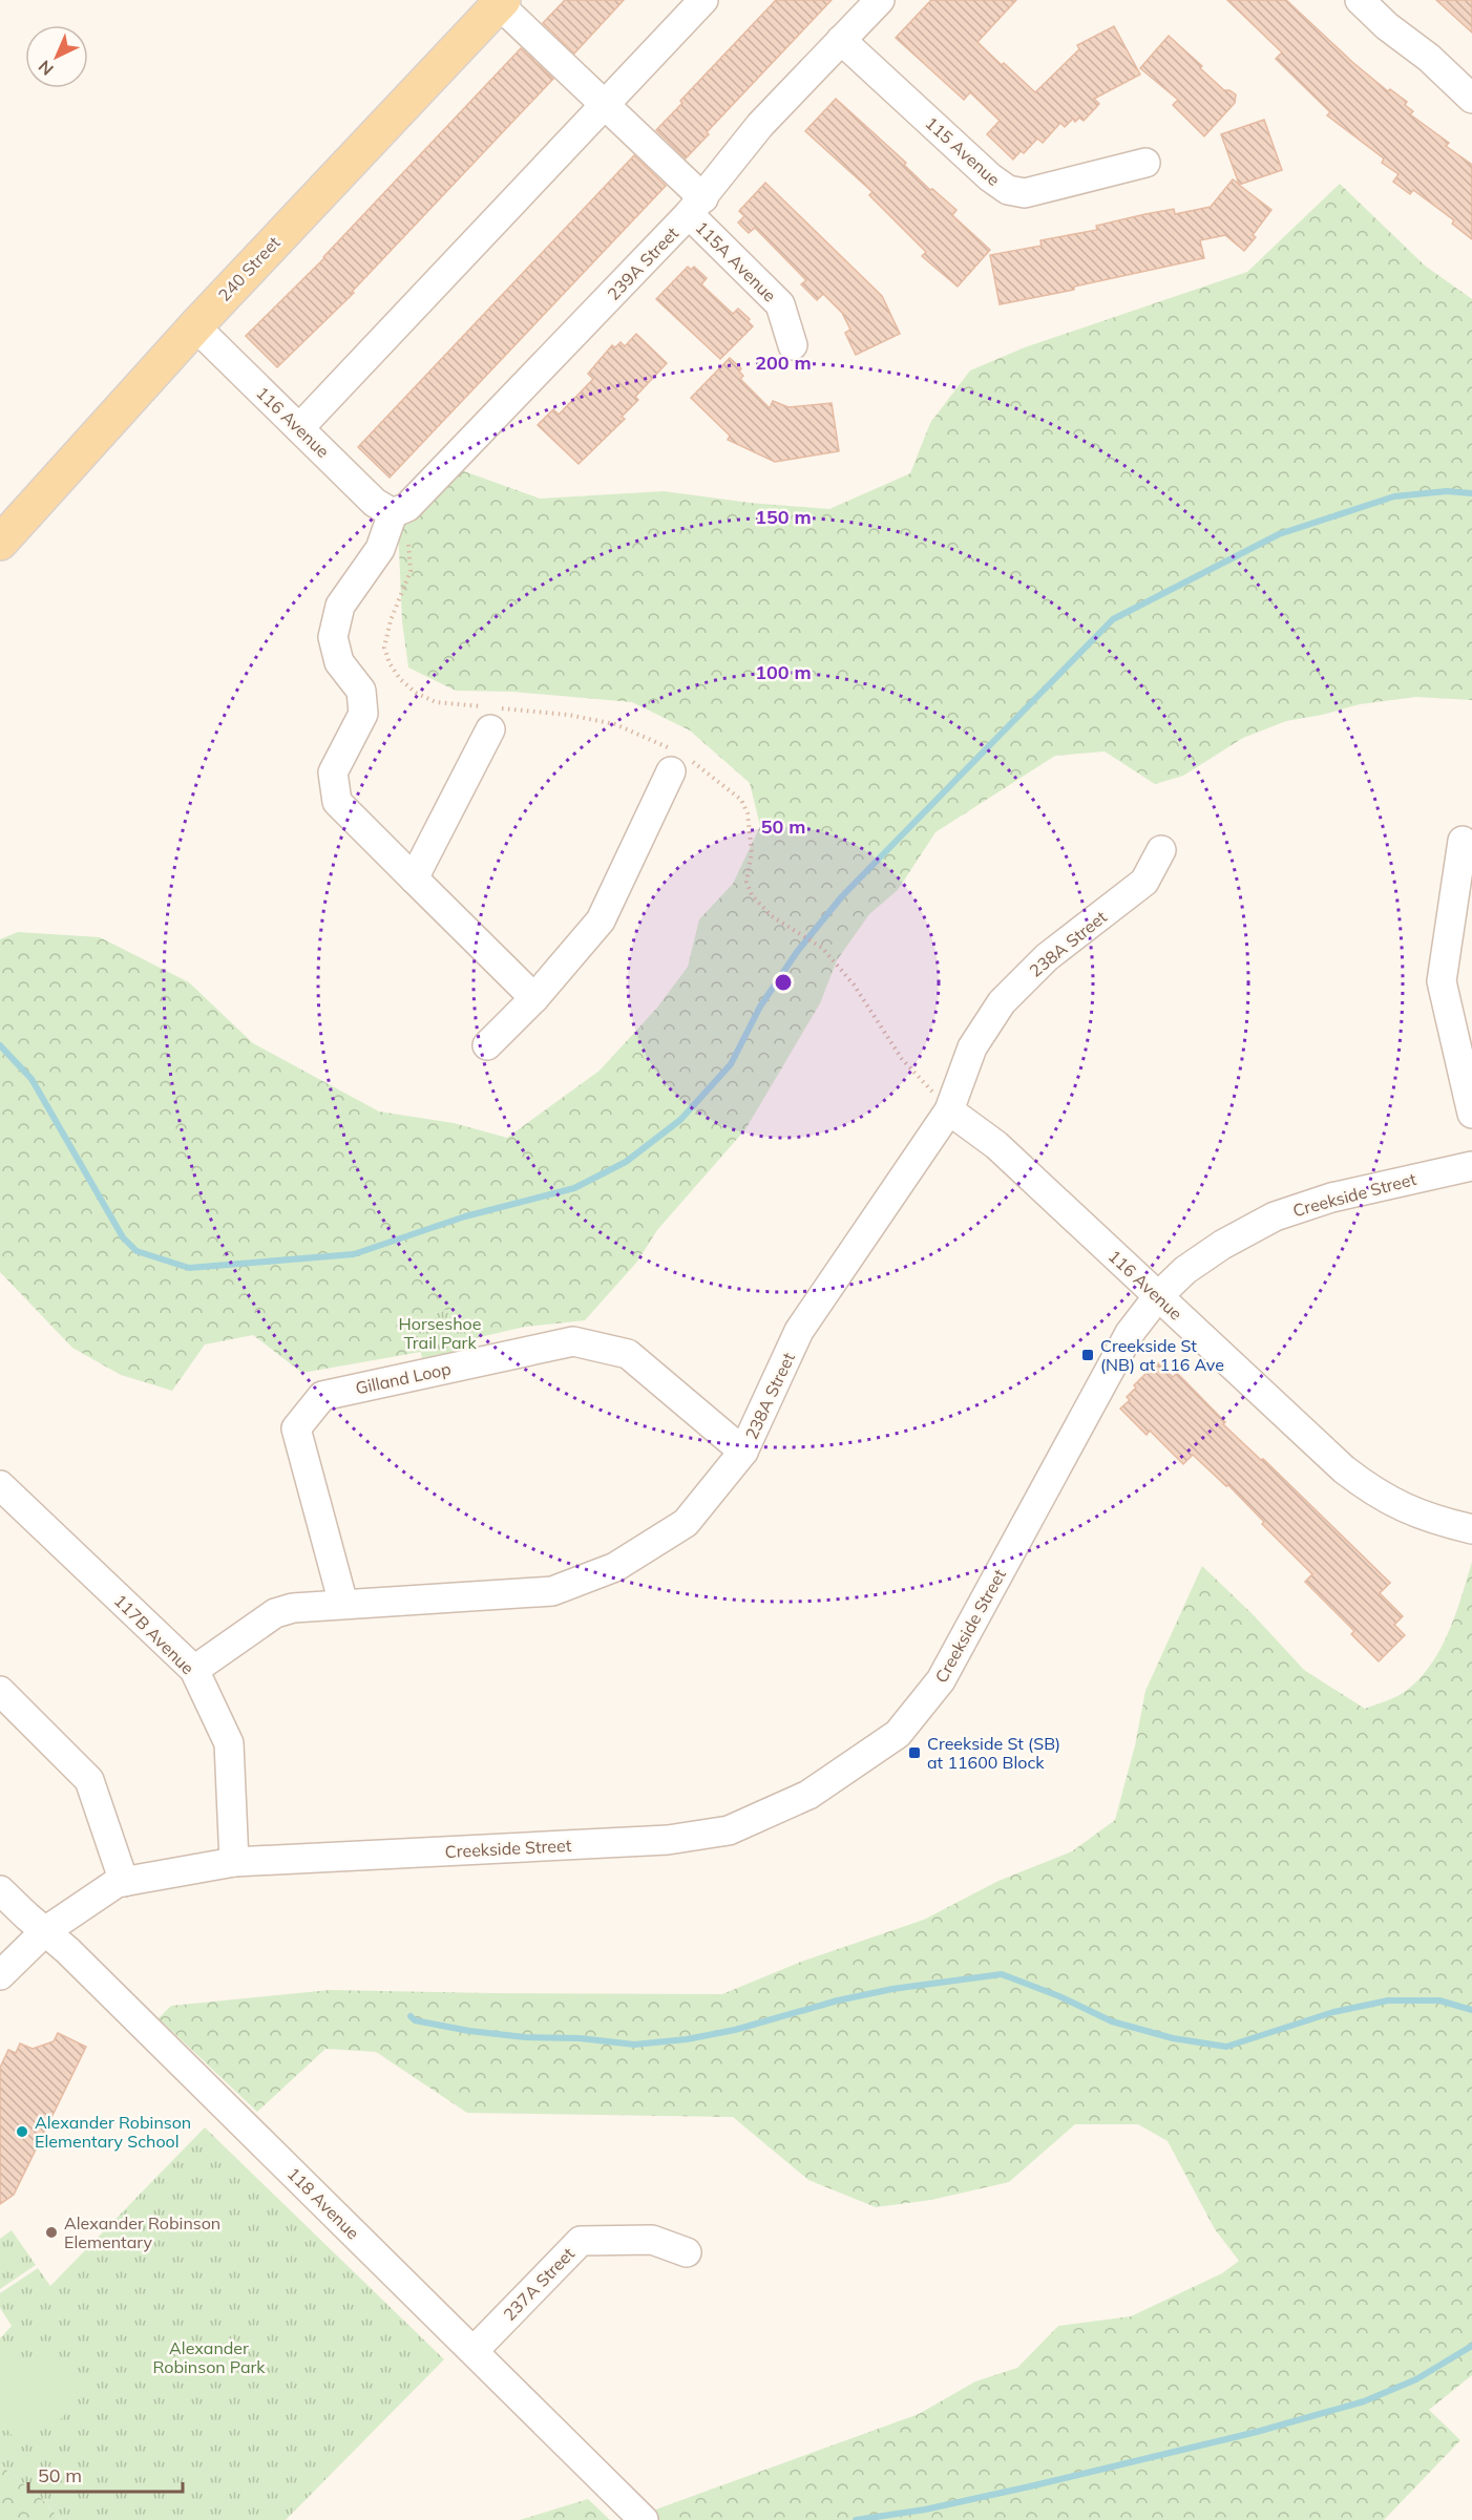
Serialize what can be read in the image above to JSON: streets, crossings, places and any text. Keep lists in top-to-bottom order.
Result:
{
  "streets": {
    "main road": ["240 Street"],
    "street": [
      "115 Avenue",
      "115A Avenue",
      "239A Street",
      "116 Avenue",
      "238A Street",
      "Creekside Street",
      "Gilland Loop",
      "117B Avenue",
      "118 Avenue",
      "237A Street"
    ]
  },
  "crossings": [
    ["115 Avenue", "239A Street"],
    ["115A Avenue", "239A Street"],
    ["115A Avenue", "240 Street"],
    ["239A Street", "116 Avenue"],
    ["240 Street", "116 Avenue"],
    ["116 Avenue", "238A Street"],
    ["116 Avenue", "Creekside Street"],
    ["238A Street", "Gilland Loop"],
    ["238A Street", "117B Avenue"],
    ["Creekside Street", "117B Avenue"],
    ["Creekside Street", "118 Avenue"],
    ["118 Avenue", "237A Street"]
  ],
  "parks": ["Horseshoe Trail Park", "Alexander Robinson Park"],
  "places": {
    "transit": ["Creekside St (NB) at 116 Ave", "Creekside St (SB) at 11600 Block"],
    "other": ["Alexander Robinson Elementary School", "Alexander Robinson Elementary"]
  },
  "scale_bar": "50 m",
  "north": "bottom left",
  "rings": [
    "200 m",
    "150 m",
    "100 m",
    "50 m"
  ]
}
